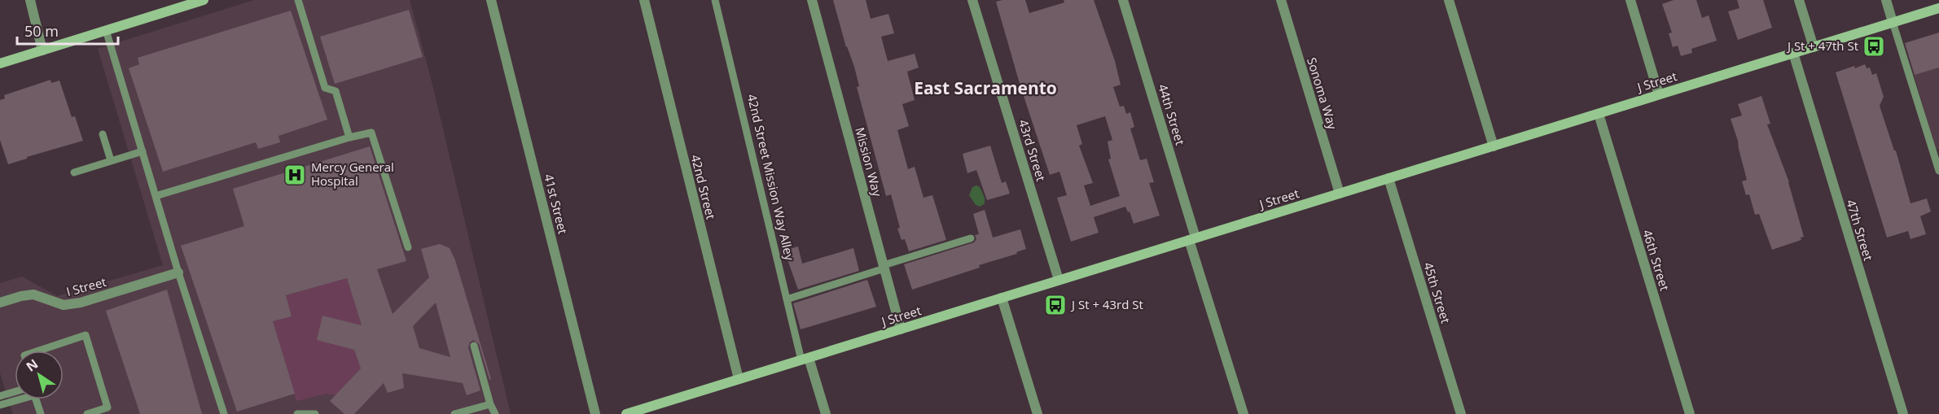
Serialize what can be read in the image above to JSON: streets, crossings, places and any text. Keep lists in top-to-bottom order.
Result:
{
  "streets": {
    "main road": ["J Street"],
    "street": [
      "Sonoma Way",
      "44th Street",
      "43rd Street",
      "Mission Way",
      "42nd Street",
      "41st Street",
      "47th Street",
      "46th Street",
      "I Street",
      "45th Street"
    ],
    "lane": ["42nd Street Mission Way Alley"]
  },
  "crossings": [
    ["J Street", "Sonoma Way"],
    ["J Street", "44th Street"],
    ["J Street", "43rd Street"],
    ["J Street", "Mission Way"],
    ["J Street", "42nd Street Mission Way Alley"],
    ["J Street", "42nd Street"],
    ["J Street", "47th Street"],
    ["J Street", "46th Street"],
    ["J Street", "45th Street"]
  ],
  "districts": ["East Sacramento"],
  "places": {
    "bus stop": ["J St + 47th St", "J St + 43rd St"],
    "hospital": ["Mercy General Hospital"]
  },
  "scale_bar": "50 m",
  "north": "top left"
}
